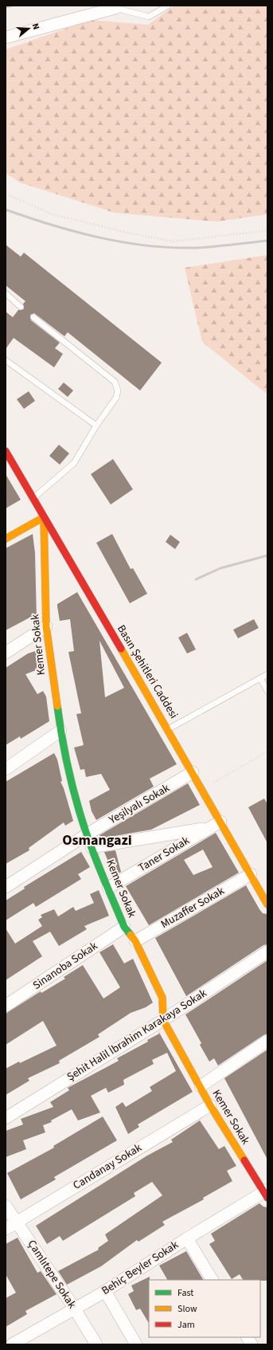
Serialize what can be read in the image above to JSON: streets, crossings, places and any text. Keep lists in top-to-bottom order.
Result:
{
  "streets": {
    "street": [
      "Kemer Sokak",
      "Basın Şehitleri Caddesi",
      "Yeşilyalı Sokak",
      "Taner Sokak",
      "Muzaffer Sokak",
      "Sinanoba Sokak",
      "Şehit Halil İbrahim Karakaya Sokak",
      "Candanay Sokak",
      "Behiç Beyler Sokak",
      "Çamlıtepe Sokak"
    ]
  },
  "crossings": [
    ["Kemer Sokak", "Basın Şehitleri Caddesi"],
    ["Kemer Sokak", "Yeşilyalı Sokak"],
    ["Kemer Sokak", "Taner Sokak"],
    ["Kemer Sokak", "Muzaffer Sokak"],
    ["Kemer Sokak", "Sinanoba Sokak"],
    ["Kemer Sokak", "Şehit Halil İbrahim Karakaya Sokak"],
    ["Kemer Sokak", "Candanay Sokak"],
    ["Kemer Sokak", "Behiç Beyler Sokak"],
    ["Basın Şehitleri Caddesi", "Yeşilyalı Sokak"],
    ["Basın Şehitleri Caddesi", "Taner Sokak"],
    ["Basın Şehitleri Caddesi", "Muzaffer Sokak"],
    ["Candanay Sokak", "Çamlıtepe Sokak"],
    ["Behiç Beyler Sokak", "Çamlıtepe Sokak"]
  ],
  "districts": ["Osmangazi"],
  "legend": ["Fast", "Slow", "Jam"],
  "north": "right"
}
